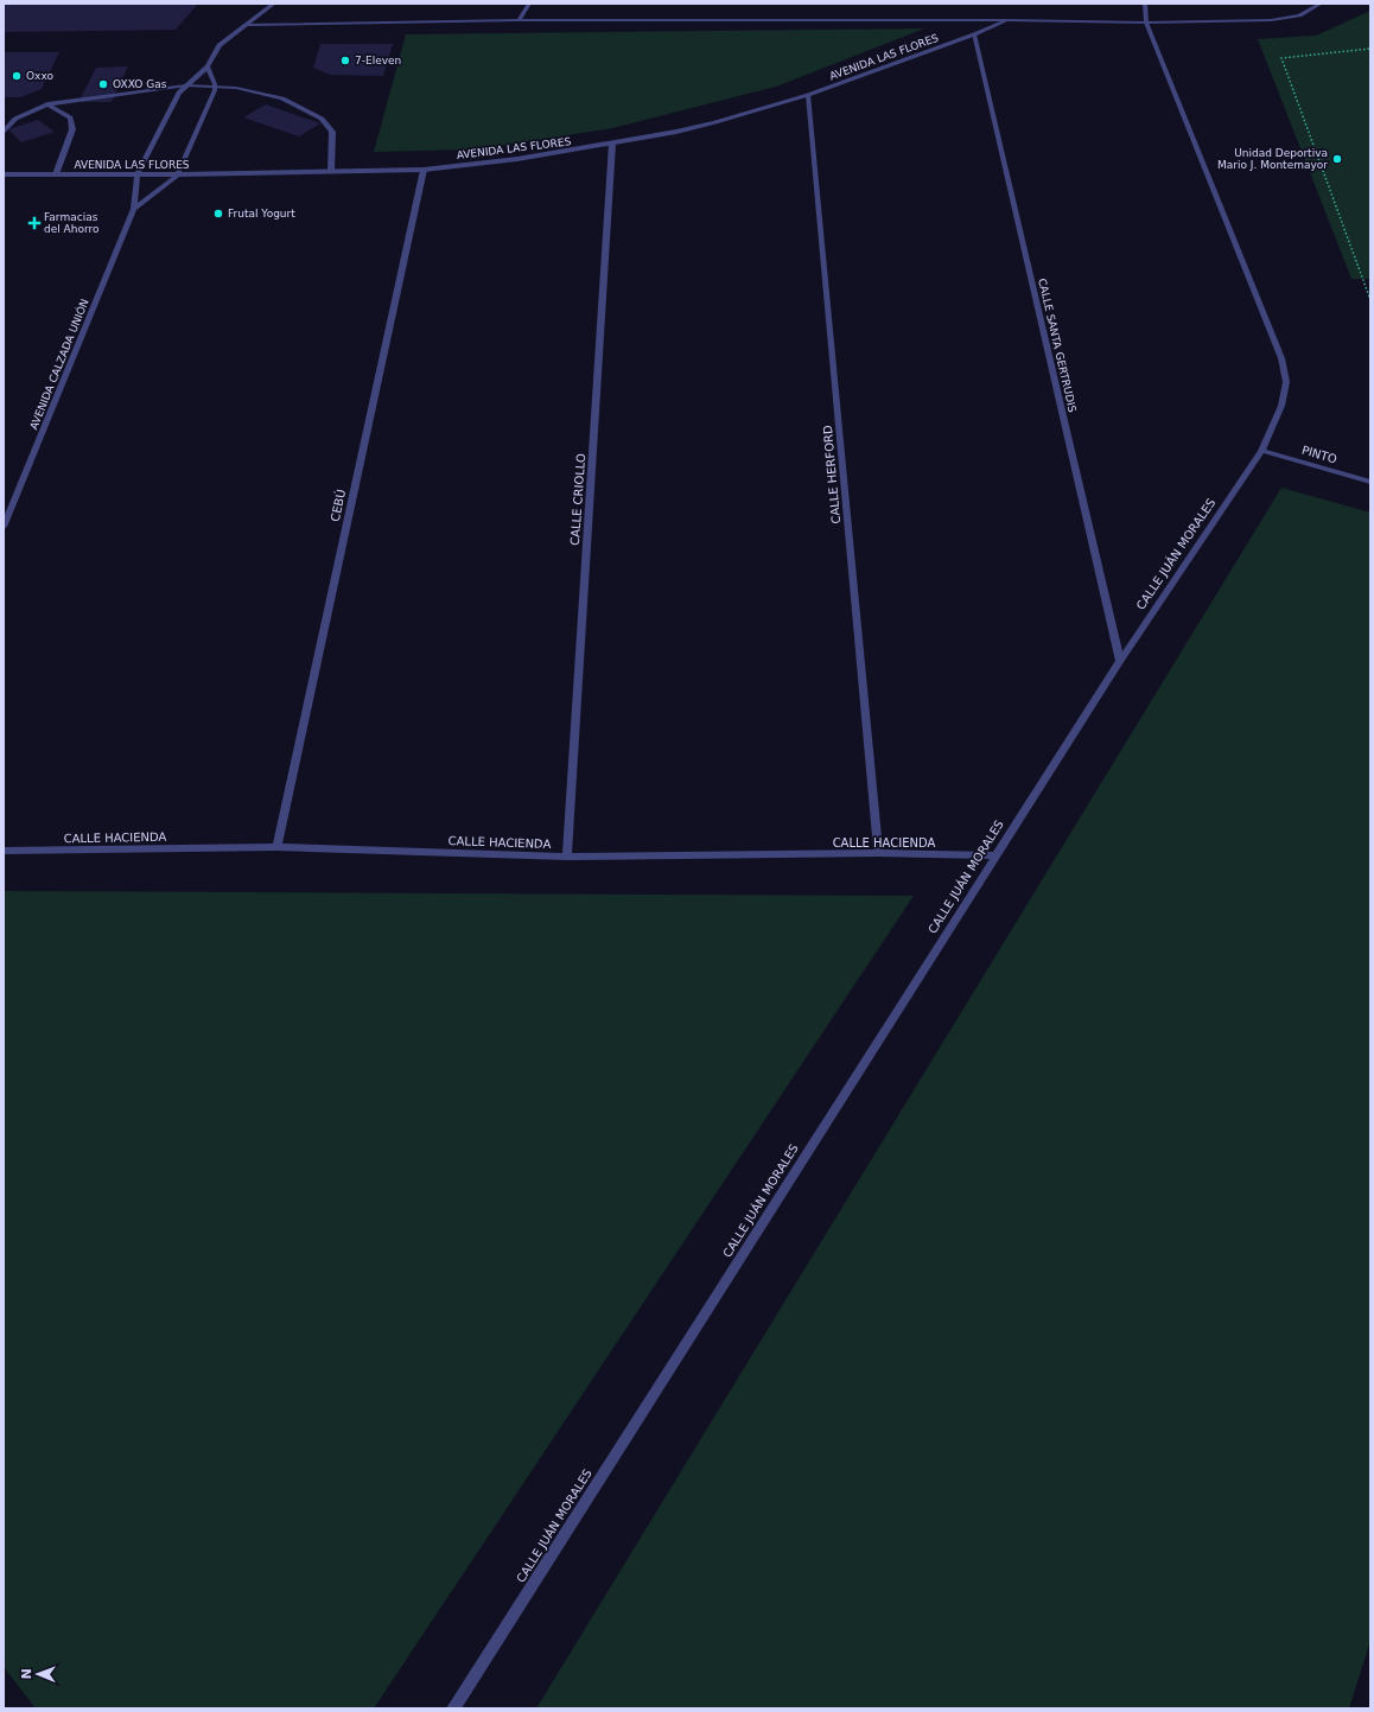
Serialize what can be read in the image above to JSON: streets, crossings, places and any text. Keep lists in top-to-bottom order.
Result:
{
  "streets": {
    "street": [
      "AVENIDA LAS FLORES",
      "CALLE SANTA GERTRUDIS",
      "AVENIDA CALZADA UNIÓN",
      "PINTO",
      "CALLE HERFORD",
      "CALLE CRIOLLO",
      "CEBÚ",
      "CALLE JUÁN MORALES",
      "CALLE HACIENDA"
    ]
  },
  "crossings": [
    ["AVENIDA LAS FLORES", "CALLE SANTA GERTRUDIS"],
    ["AVENIDA LAS FLORES", "AVENIDA CALZADA UNIÓN"],
    ["AVENIDA LAS FLORES", "CALLE HERFORD"],
    ["AVENIDA LAS FLORES", "CALLE CRIOLLO"],
    ["AVENIDA LAS FLORES", "CEBÚ"],
    ["CALLE SANTA GERTRUDIS", "CALLE JUÁN MORALES"],
    ["PINTO", "CALLE JUÁN MORALES"],
    ["CALLE HERFORD", "CALLE HACIENDA"],
    ["CALLE CRIOLLO", "CALLE HACIENDA"],
    ["CEBÚ", "CALLE HACIENDA"],
    ["CALLE JUÁN MORALES", "CALLE HACIENDA"]
  ],
  "places": {
    "other": [
      "7-Eleven",
      "Oxxo",
      "OXXO Gas",
      "Unidad Deportiva Mario J. Montemayor",
      "Frutal Yogurt"
    ],
    "health": ["Farmacias del Ahorro"]
  },
  "north": "left"
}
